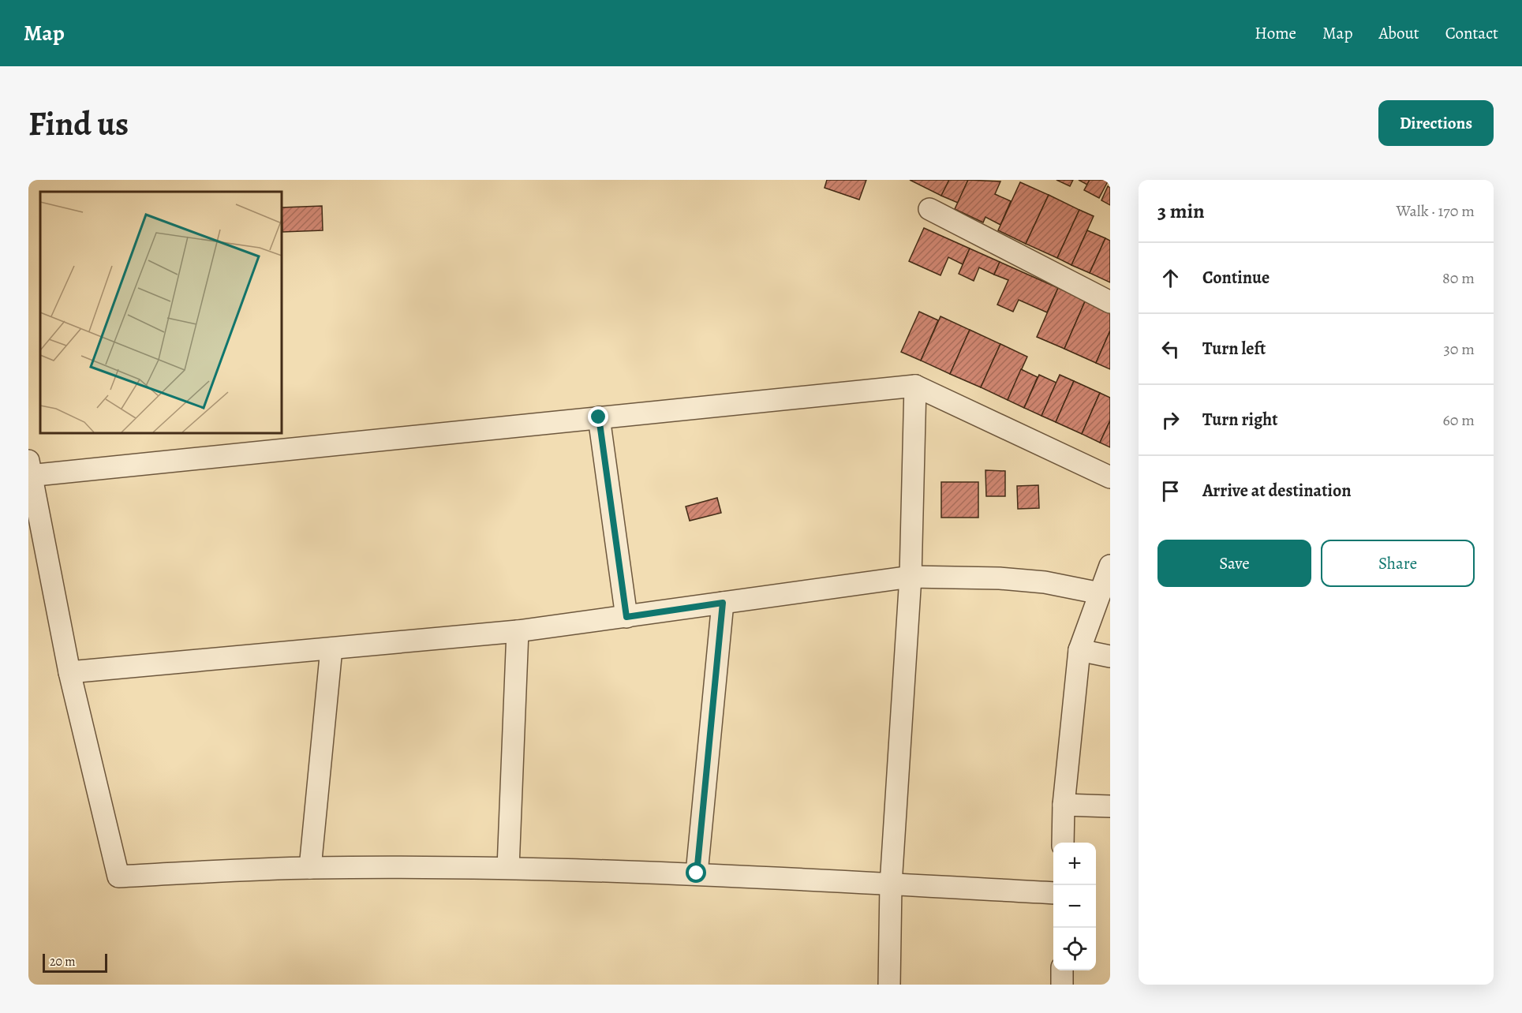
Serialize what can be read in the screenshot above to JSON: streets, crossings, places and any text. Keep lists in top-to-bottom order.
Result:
{
  "scale_bar": "20 m",
  "page": {
    "header": "Map",
    "nav": [
      "Home",
      "Map",
      "About",
      "Contact"
    ],
    "buttons": [
      "Directions",
      ["Save", "Share"]
    ],
    "title": "Find us",
    "heading": ["3 min", "Walk · 170 m"],
    "list": [
      ["Continue", "80 m"],
      ["Turn left", "30 m"],
      ["Turn right", "60 m"],
      "Arrive at destination"
    ],
    "map_buttons": ["+", "−"],
    "scale": "20 m"
  }
}
